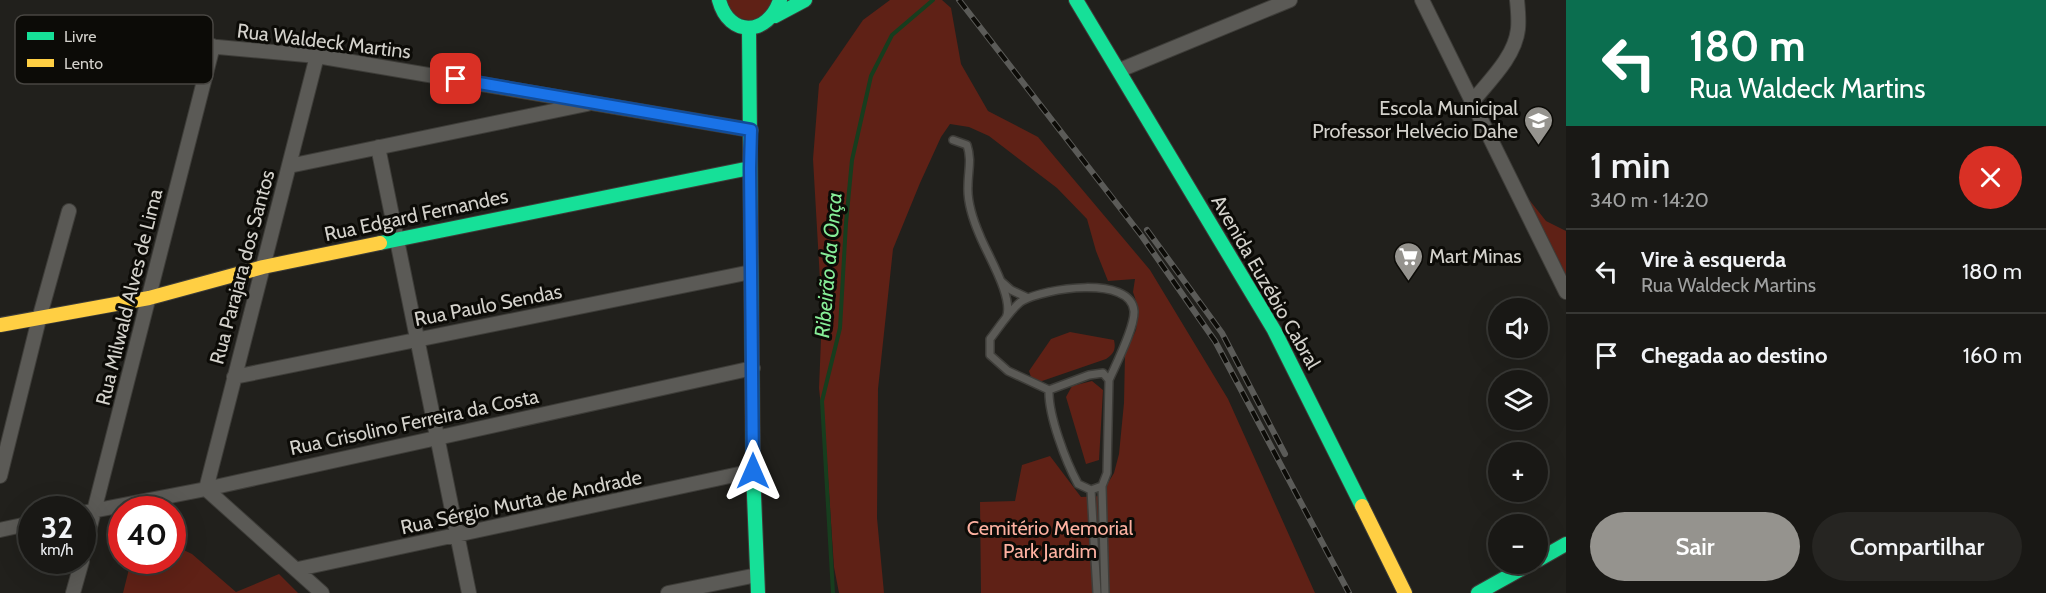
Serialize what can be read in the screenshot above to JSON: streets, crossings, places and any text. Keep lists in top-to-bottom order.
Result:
{
  "streets": {
    "street": [
      "Rua Waldeck Martins",
      "Rua Edgard Fernandes",
      "Rua Parajara dos Santos",
      "Avenida Euzébio Cabral",
      "Rua Milwald Alves de Lima",
      "Rua Paulo Sendas",
      "Rua Crisolino Ferreira da Costa",
      "Rua Sérgio Murta de Andrade"
    ]
  },
  "crossings": [
    ["Rua Waldeck Martins", "Rua Parajara dos Santos"],
    ["Rua Edgard Fernandes", "Rua Parajara dos Santos"],
    ["Rua Edgard Fernandes", "Rua Milwald Alves de Lima"],
    ["Rua Parajara dos Santos", "Rua Paulo Sendas"],
    ["Rua Parajara dos Santos", "Rua Crisolino Ferreira da Costa"]
  ],
  "water": ["Ribeirão da Onça"],
  "parks": ["Cemitério Memorial Park Jardim"],
  "places": {
    "school or university": ["Escola Municipal Professor Helvécio Dahe"],
    "supermarket": ["Mart Minas"]
  },
  "legend": ["Livre", "Lento"],
  "page": {
    "turn": ["180 m", "Rua Waldeck Martins"],
    "heading": ["1 min", "340 m · 14:20"],
    "list": [
      {
        "name": "Vire à esquerda",
        "note": "Rua Waldeck Martins",
        "value": "180 m"
      },
      {
        "name": "Chegada ao destino",
        "value": "160 m"
      }
    ],
    "map_buttons": ["+", "−"],
    "speed": "32 km/h",
    "limit": "40",
    "buttons": ["Sair", "Compartilhar"]
  }
}
